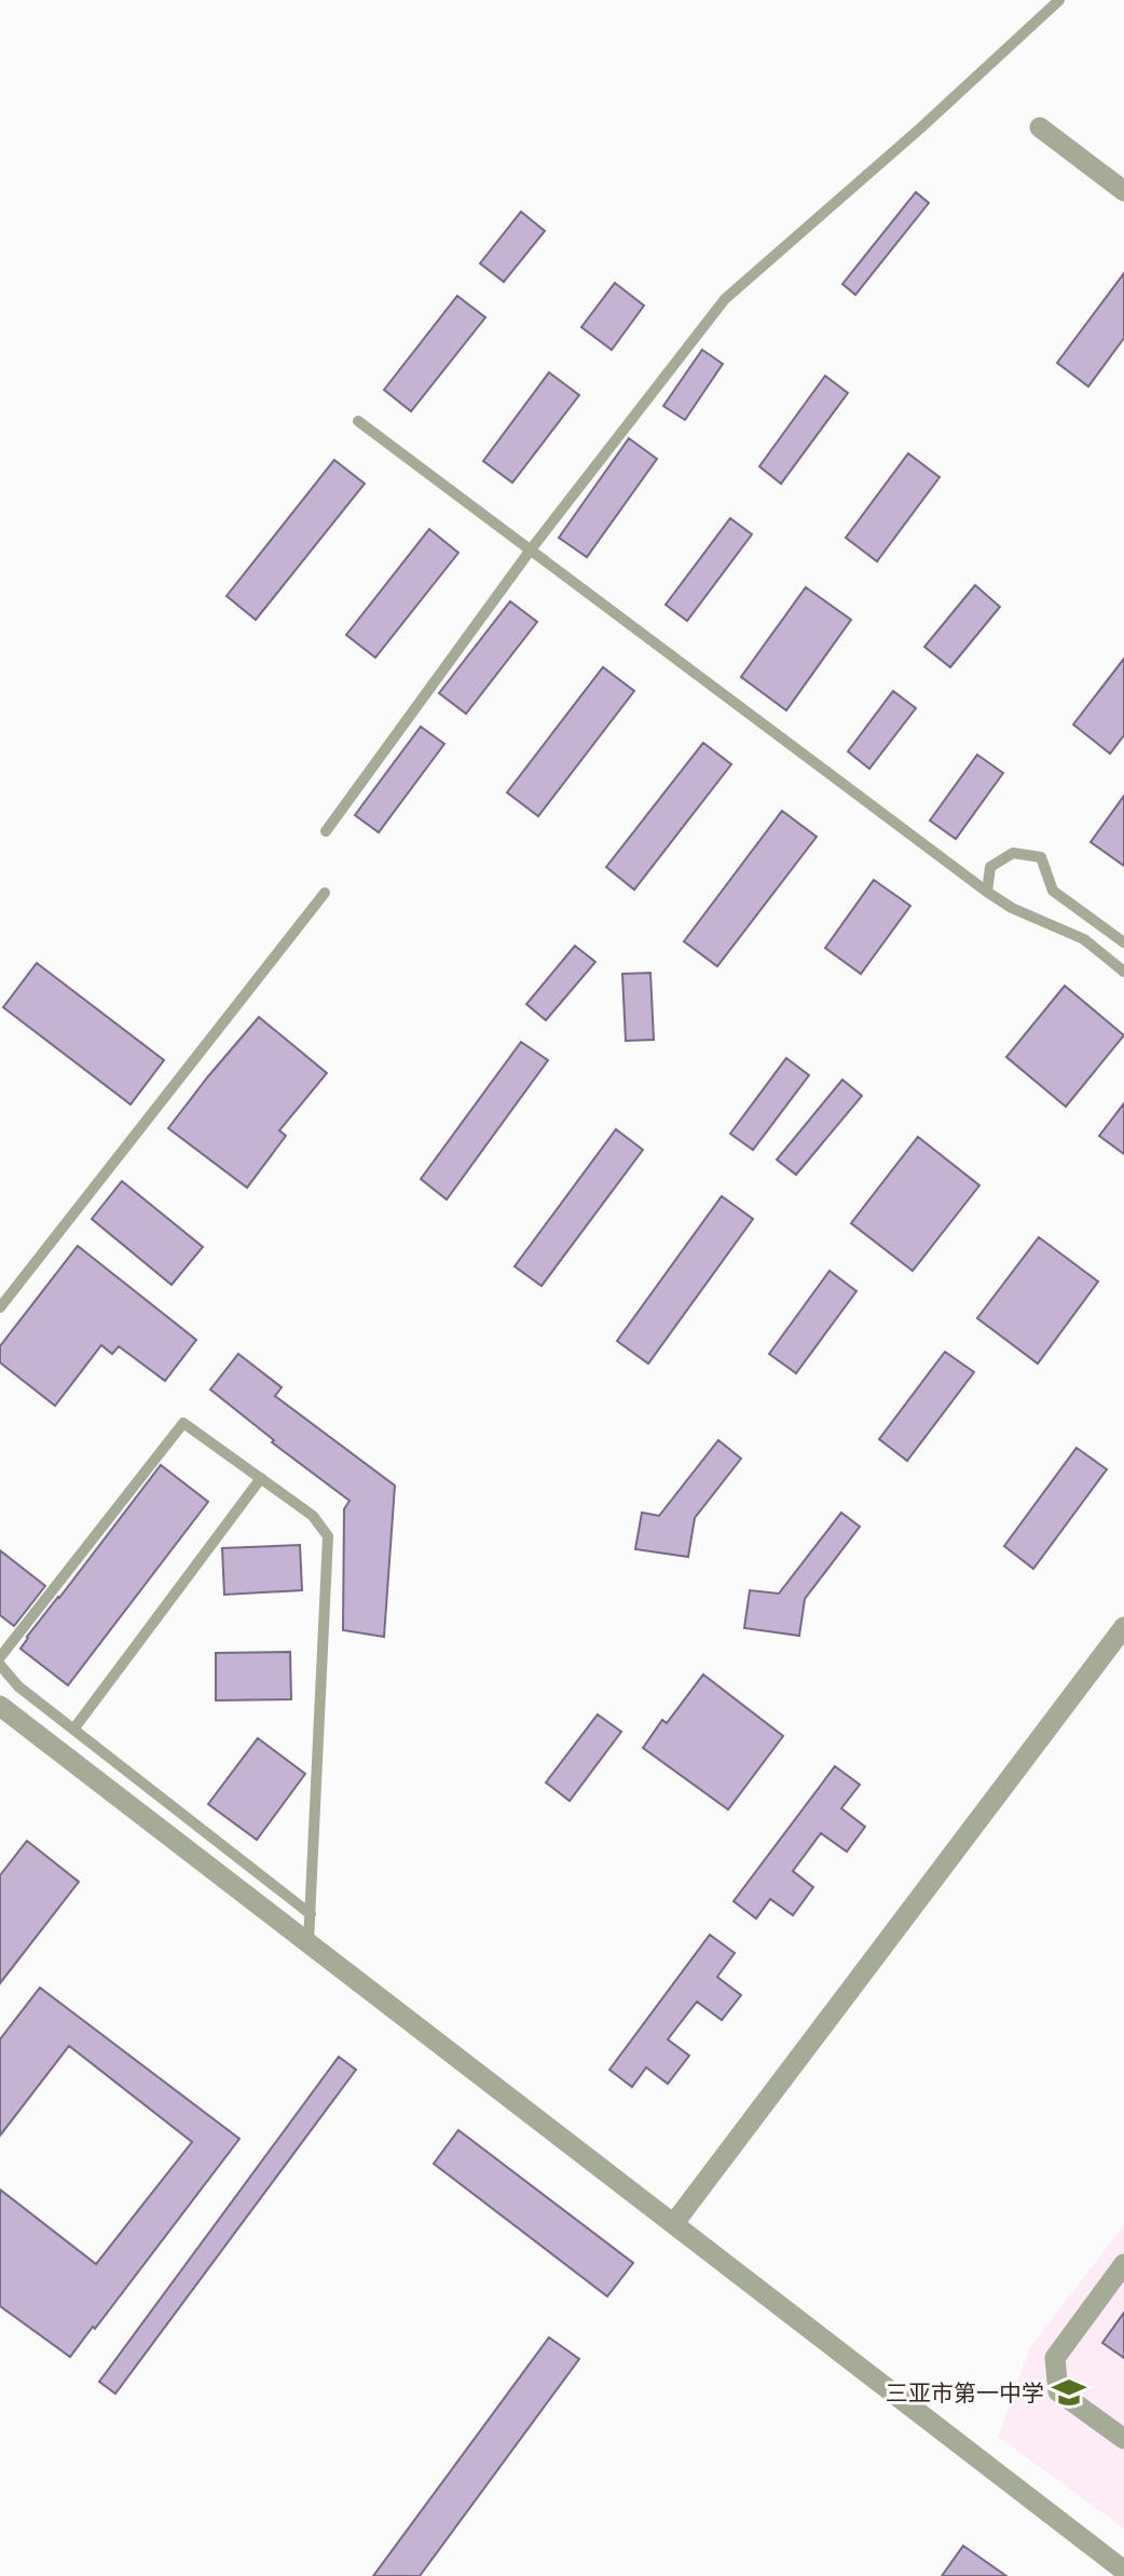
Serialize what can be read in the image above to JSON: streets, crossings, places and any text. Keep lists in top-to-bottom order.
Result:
{
  "places": {
    "school or university": ["三亚市第一中学"]
  }
}
